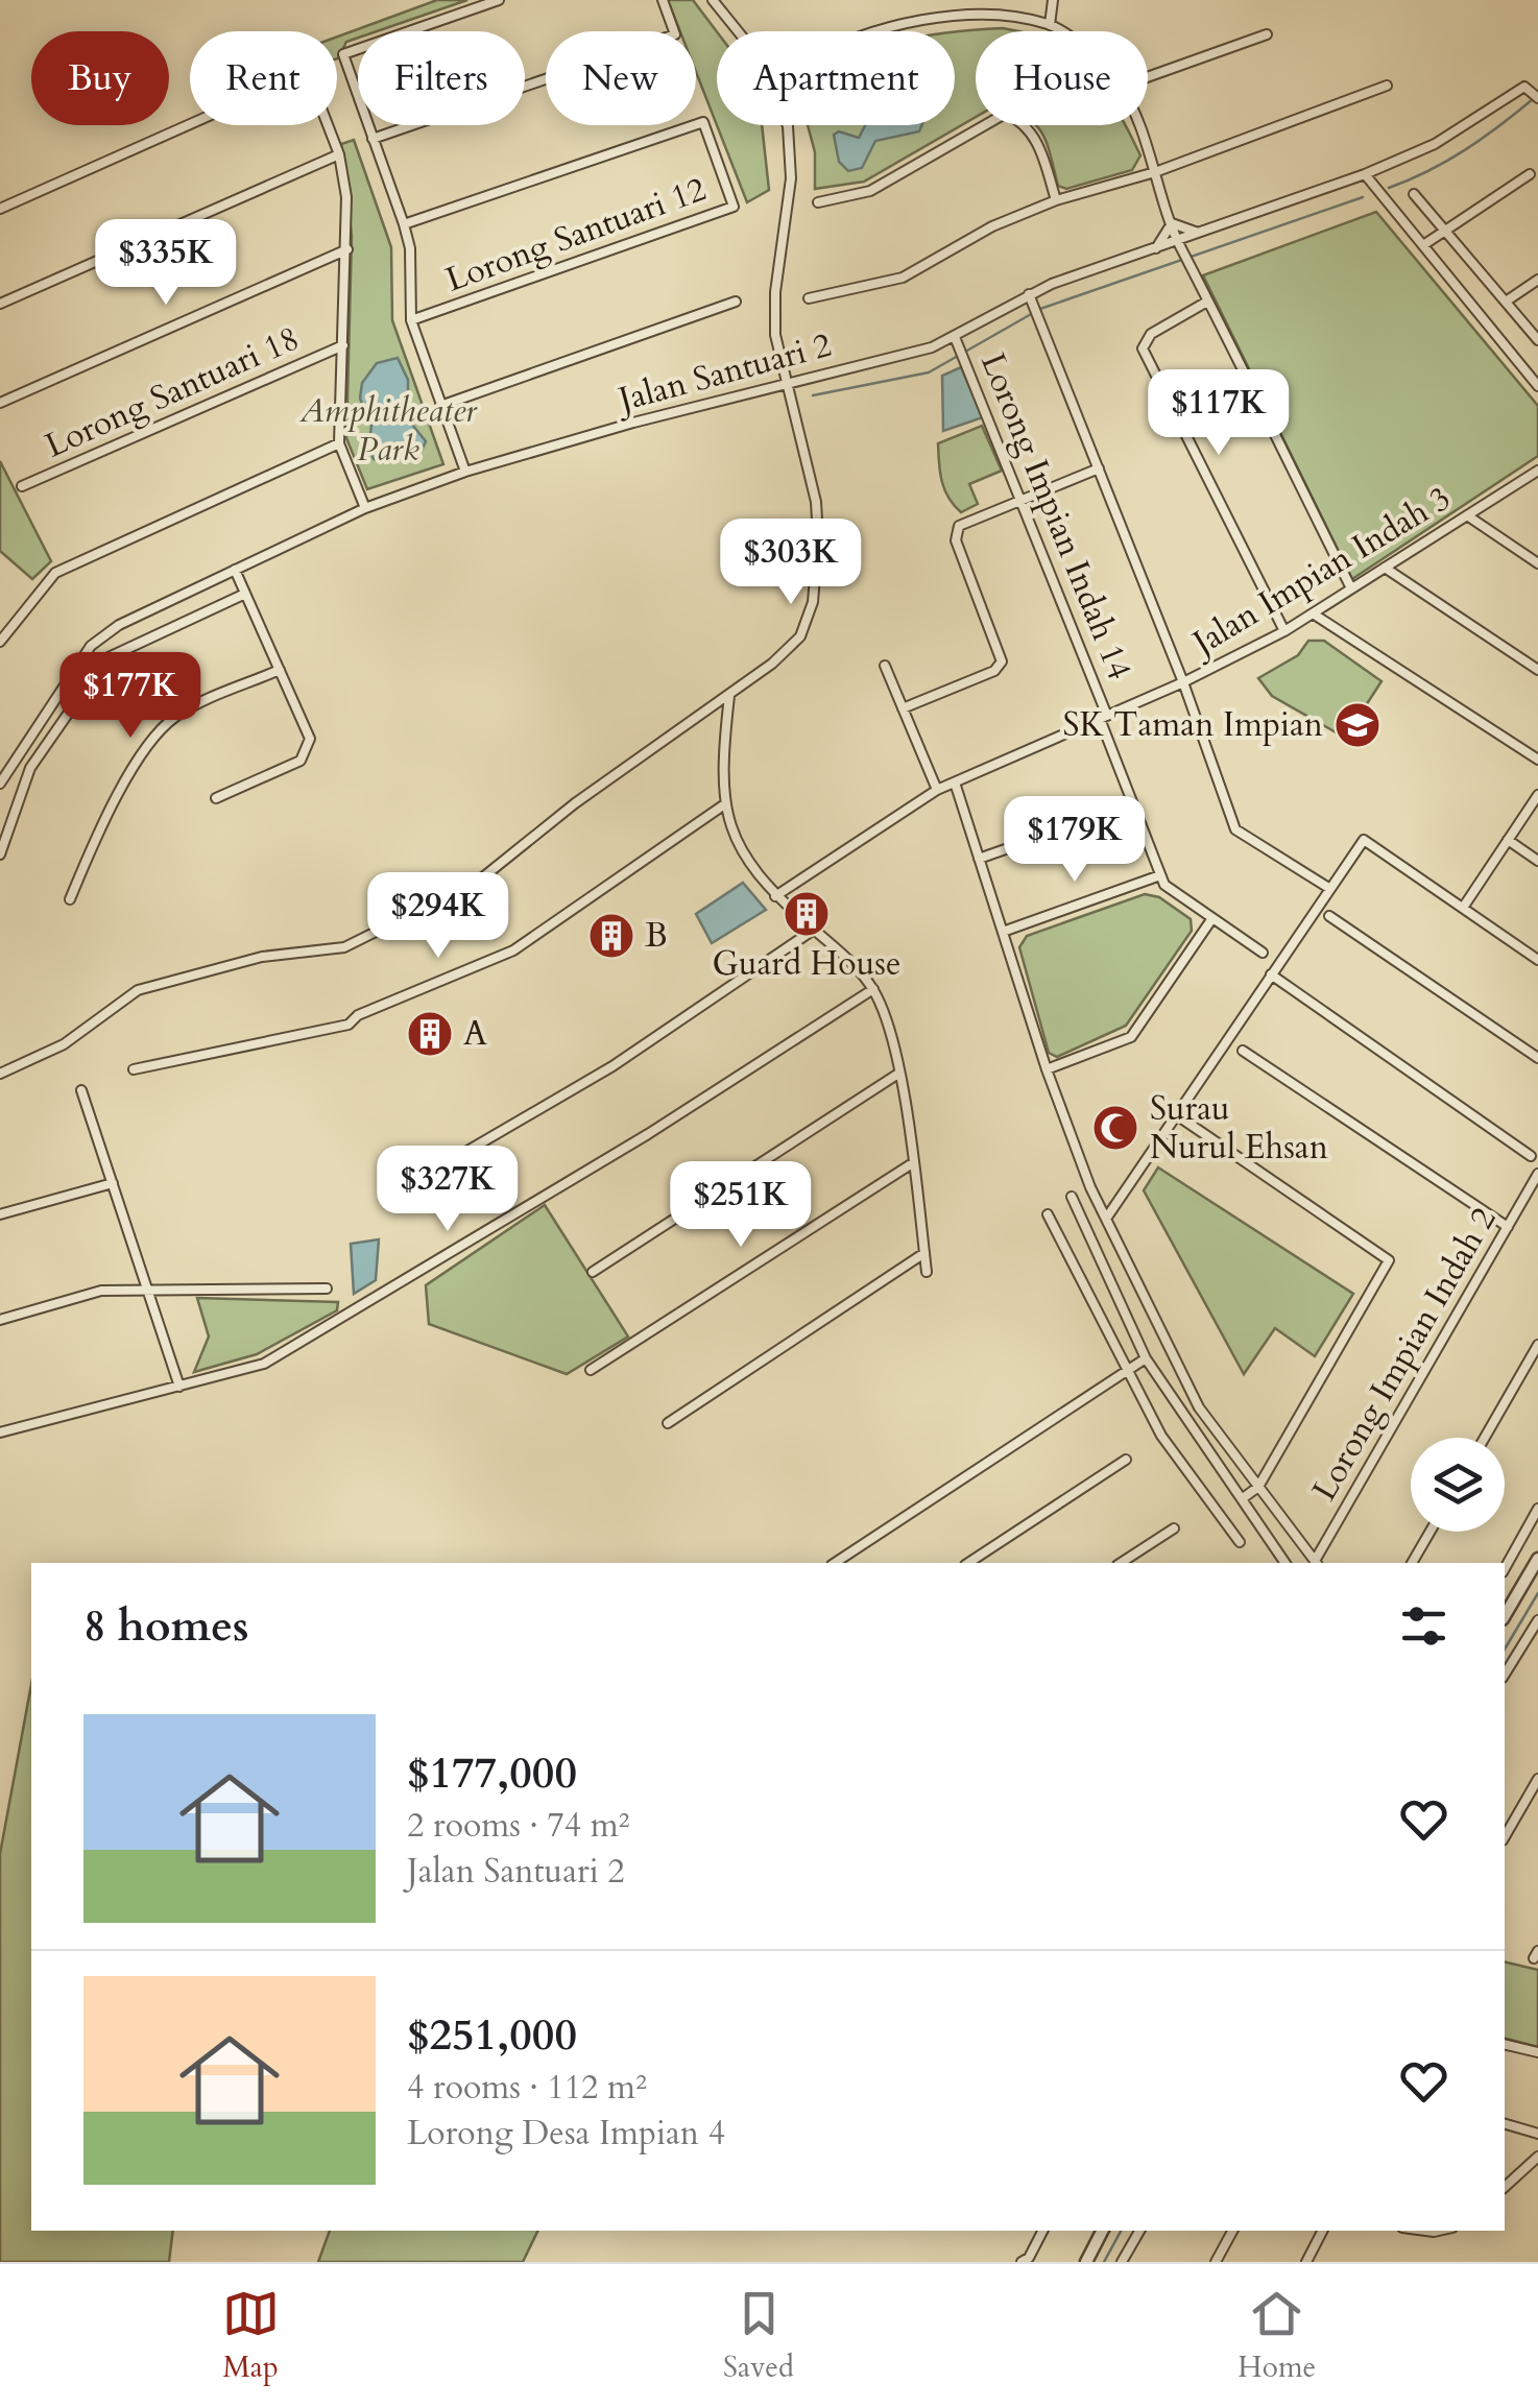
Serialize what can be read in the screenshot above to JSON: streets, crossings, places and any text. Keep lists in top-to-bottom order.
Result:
{
  "streets": {
    "street": [
      "Lorong Santuari 12",
      "Jalan Santuari 2",
      "Lorong Santuari 18",
      "Lorong Impian Indah 14",
      "Jalan Impian Indah 3",
      "Lorong Impian Indah 2"
    ]
  },
  "crossings": [
    ["Jalan Santuari 2", "Lorong Impian Indah 14"],
    ["Lorong Impian Indah 14", "Jalan Impian Indah 3"]
  ],
  "parks": ["Amphitheater Park"],
  "places": {
    "school or university": ["SK Taman Impian"],
    "building": ["Guard House", "B", "A"],
    "mosque": ["Surau Nurul Ehsan"]
  },
  "page": {
    "chip": [
      "Buy",
      "Rent",
      "Filters",
      "New",
      "Apartment",
      "House"
    ],
    "price": [
      "$335K",
      "$117K",
      "$303K",
      "$177K",
      "$179K",
      "$294K",
      "$327K",
      "$251K"
    ],
    "heading": "8 homes",
    "list": [
      {
        "name": "$177,000",
        "note": "2 rooms · 74 m² · Jalan Santuari 2"
      },
      {
        "name": "$251,000",
        "note": "4 rooms · 112 m² · Lorong Desa Impian 4"
      }
    ],
    "tabs": ["Map", "Saved", "Home"]
  }
}
